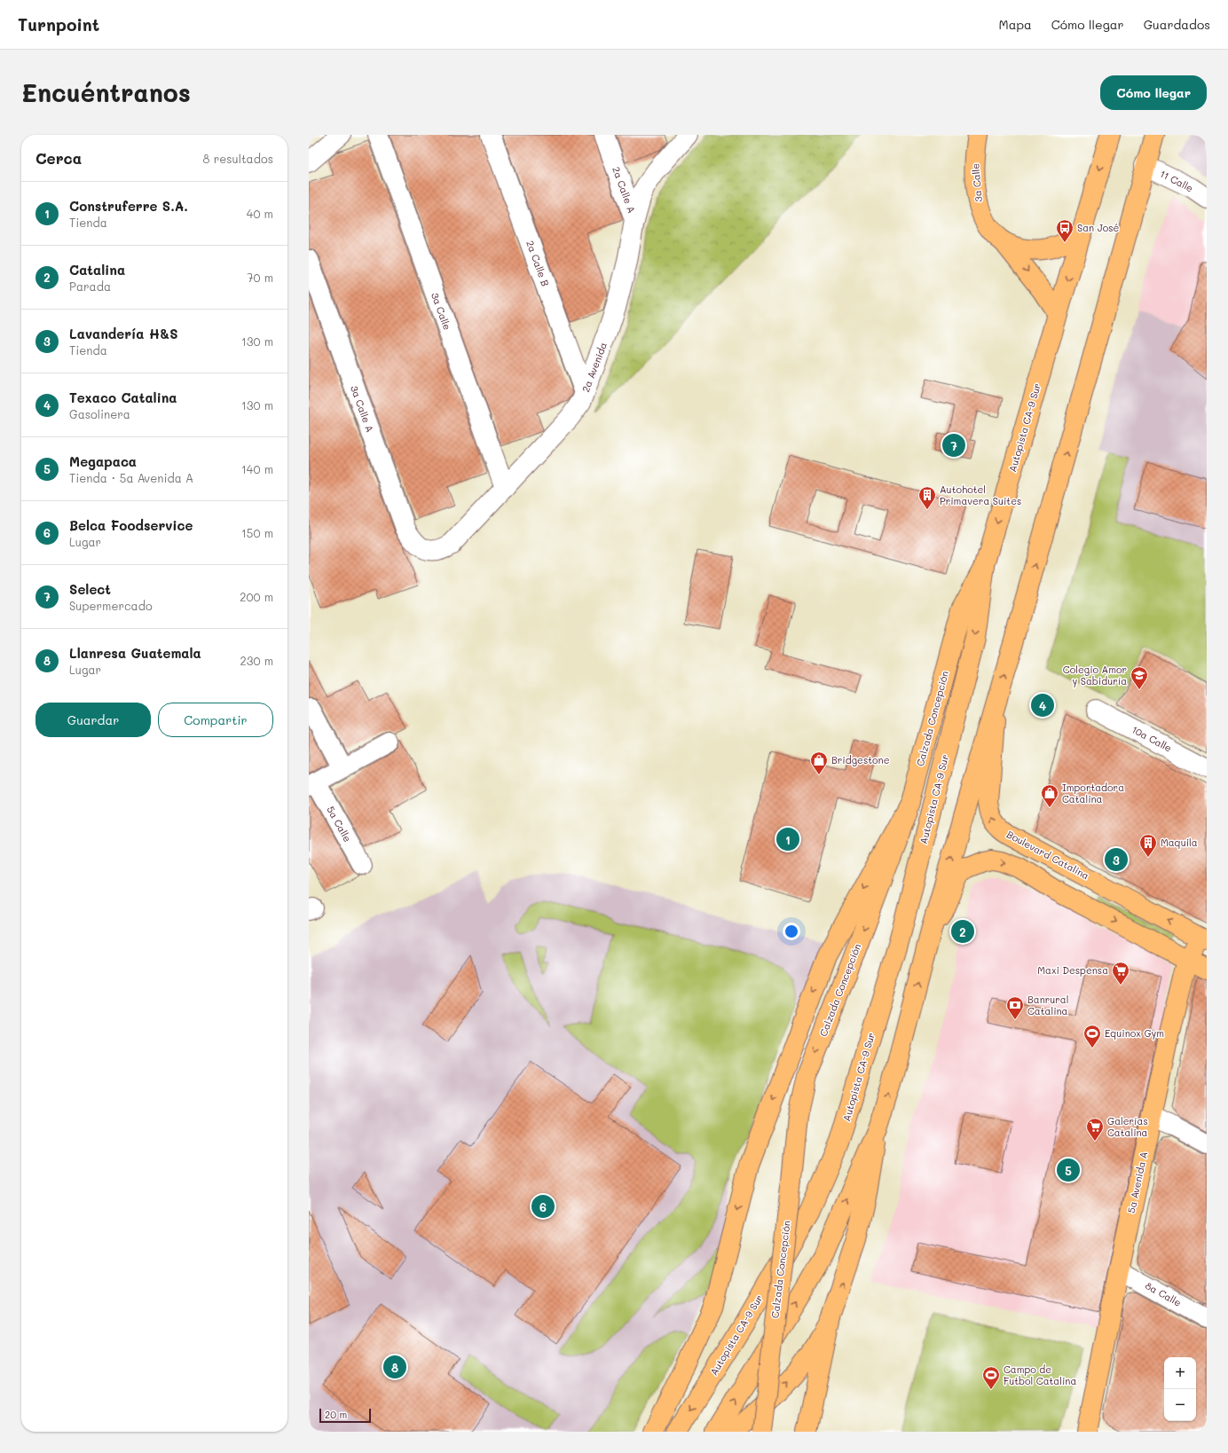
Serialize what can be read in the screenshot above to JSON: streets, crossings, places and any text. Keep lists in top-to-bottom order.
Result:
{
  "streets": {
    "main road": [
      "3a Calle",
      "Autopista CA-9 Sur",
      "Calzada Concepción",
      "Boulevard Catalina",
      "5a Avenida A"
    ],
    "street": [
      "11 Calle",
      "2a Calle A",
      "2a Calle B",
      "2a Avenida",
      "3a Calle A",
      "10a Calle",
      "5a Calle",
      "8a Calle"
    ]
  },
  "crossings": [
    ["3a Calle", "2a Avenida"],
    ["3a Calle", "Autopista CA-9 Sur"],
    ["2a Calle A", "2a Avenida"],
    ["2a Calle B", "2a Avenida"],
    ["2a Avenida", "3a Calle A"],
    ["Autopista CA-9 Sur", "Calzada Concepción"],
    ["Boulevard Catalina", "5a Avenida A"],
    ["5a Avenida A", "8a Calle"]
  ],
  "one_way": ["Boulevard Catalina"],
  "places": {
    "bus stop": ["San José"],
    "building": ["Autohotel Primavera Suites", "Maquila"],
    "school or university": ["Colegio Amor y Sabiduría"],
    "shop": ["Bridgestone", "Importadora Catalina"],
    "supermarket": ["Maxi Despensa", "Galerías Catalina"],
    "bank": ["Banrural Catalina"],
    "sports": ["Equinox Gym", "Campo de Futbol Catalina"]
  },
  "scale_bar": "20 m",
  "page": {
    "header": "Turnpoint",
    "nav": ["Mapa", "Cómo llegar", "Guardados"],
    "buttons": [
      "Cómo llegar",
      ["Guardar", "Compartir"]
    ],
    "title": "Encuéntranos",
    "heading": ["Cerca", "8 resultados"],
    "list": [
      {
        "mark": "1",
        "name": "Construferre S.A.",
        "note": "Tienda",
        "value": "40 m"
      },
      {
        "mark": "2",
        "name": "Catalina",
        "note": "Parada",
        "value": "70 m"
      },
      {
        "mark": "3",
        "name": "Lavandería H&S",
        "note": "Tienda",
        "value": "130 m"
      },
      {
        "mark": "4",
        "name": "Texaco Catalina",
        "note": "Gasolinera",
        "value": "130 m"
      },
      {
        "mark": "5",
        "name": "Megapaca",
        "note": "Tienda · 5a Avenida A",
        "value": "140 m"
      },
      {
        "mark": "6",
        "name": "Belca Foodservice",
        "note": "Lugar",
        "value": "150 m"
      },
      {
        "mark": "7",
        "name": "Select",
        "note": "Supermercado",
        "value": "200 m"
      },
      {
        "mark": "8",
        "name": "Llanresa Guatemala",
        "note": "Lugar",
        "value": "230 m"
      }
    ],
    "pins": [
      "7",
      "4",
      "1",
      "3",
      "2",
      "5",
      "6",
      "8"
    ],
    "map_buttons": ["+", "−"],
    "scale": "20 m"
  }
}
